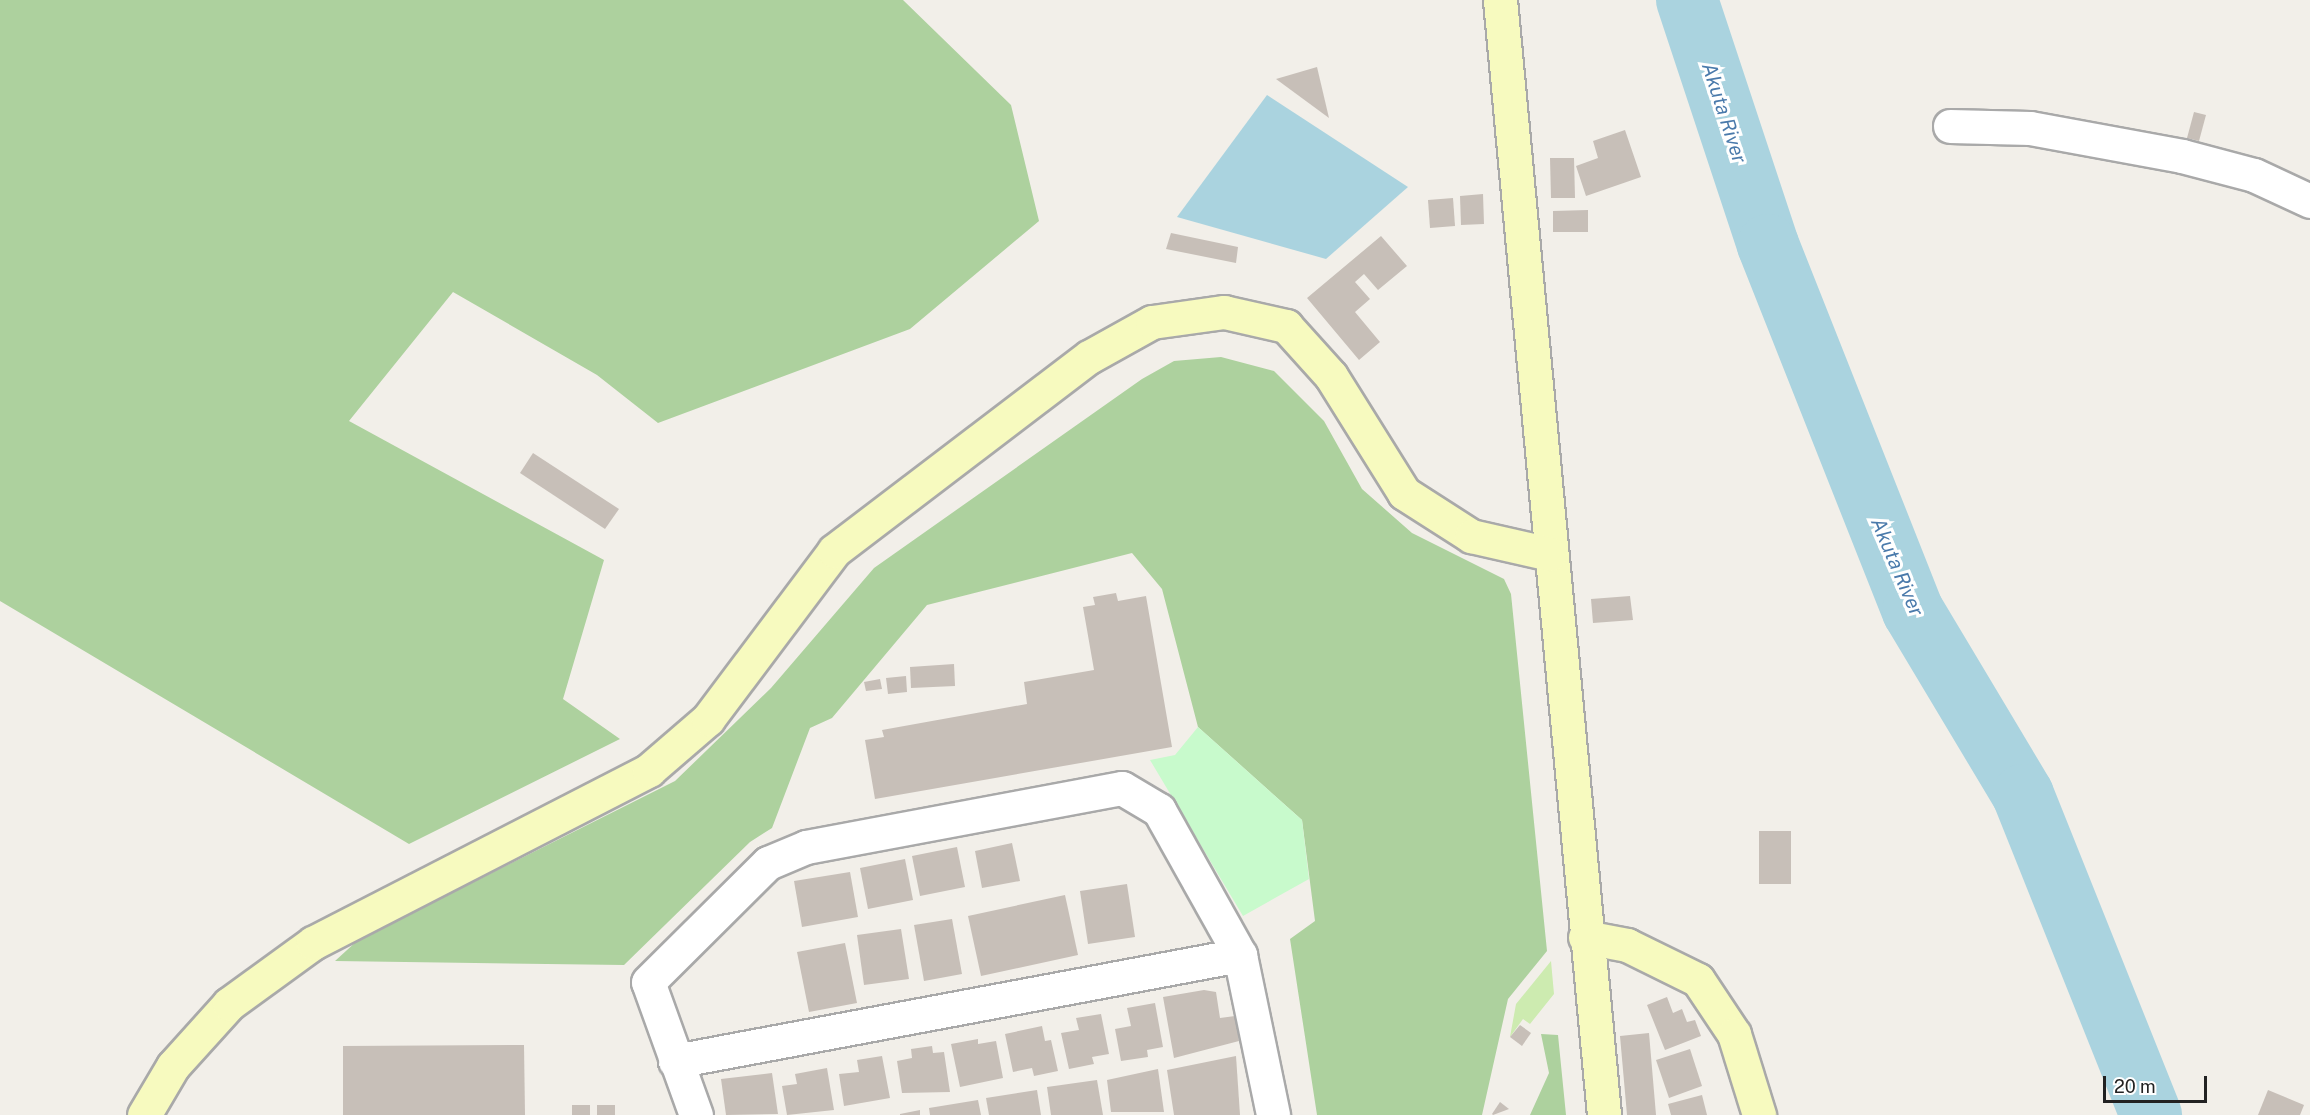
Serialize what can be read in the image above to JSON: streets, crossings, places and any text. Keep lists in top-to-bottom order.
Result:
{
  "water": ["Akuta River"],
  "scale_bar": "20 m"
}
